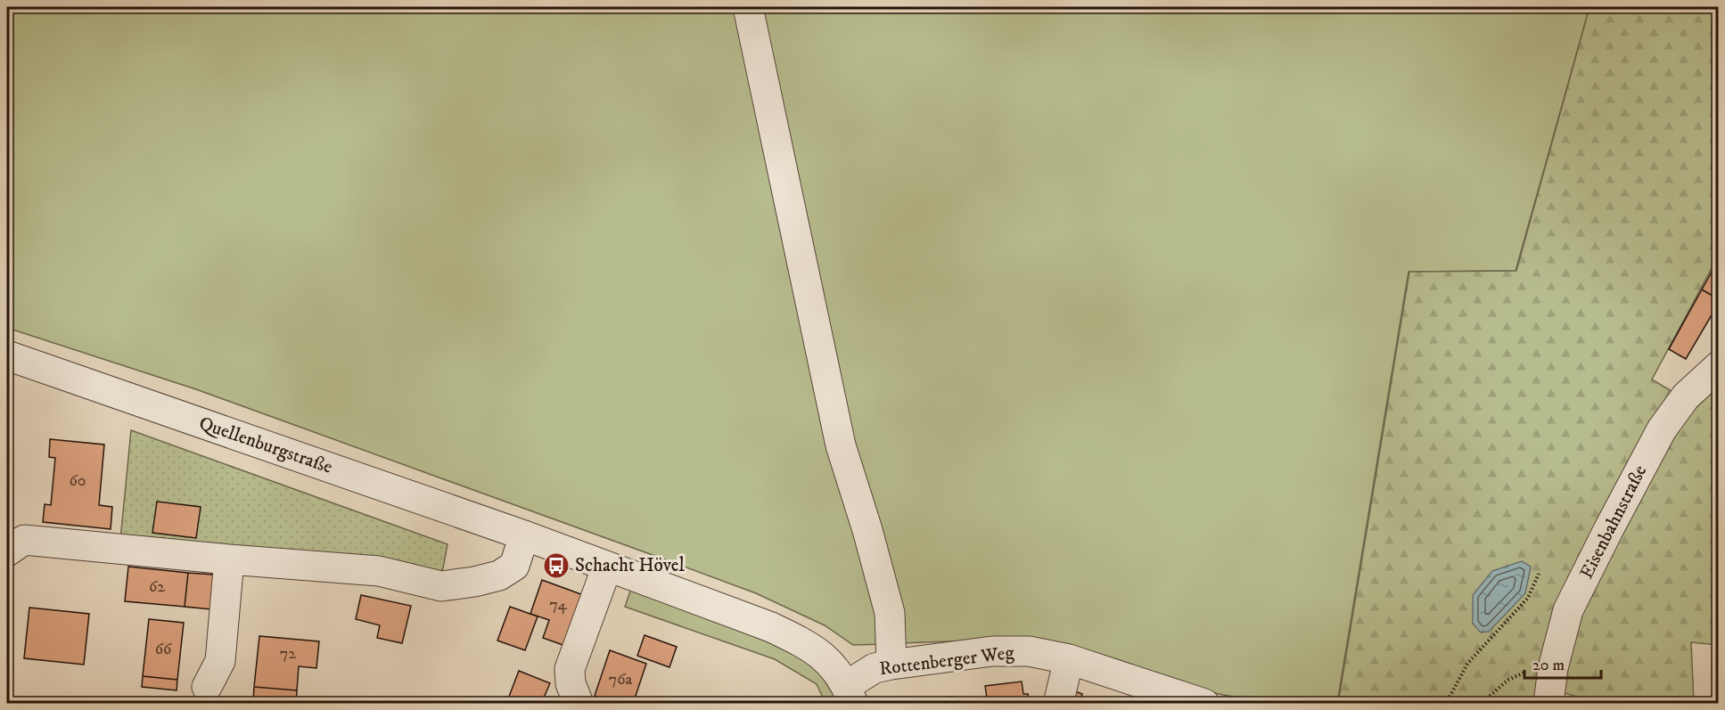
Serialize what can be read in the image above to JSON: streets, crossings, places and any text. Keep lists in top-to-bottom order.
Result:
{
  "streets": {
    "street": ["Quellenburgstraße", "Eisenbahnstraße", "Rottenberger Weg"]
  },
  "crossings": [
    ["Quellenburgstraße", "Rottenberger Weg"]
  ],
  "places": {
    "bus stop": ["Schacht Hövel"]
  },
  "house_numbers": [
    "60",
    "62",
    "74",
    "66",
    "72",
    "76a"
  ],
  "scale_bar": "20 m"
}
